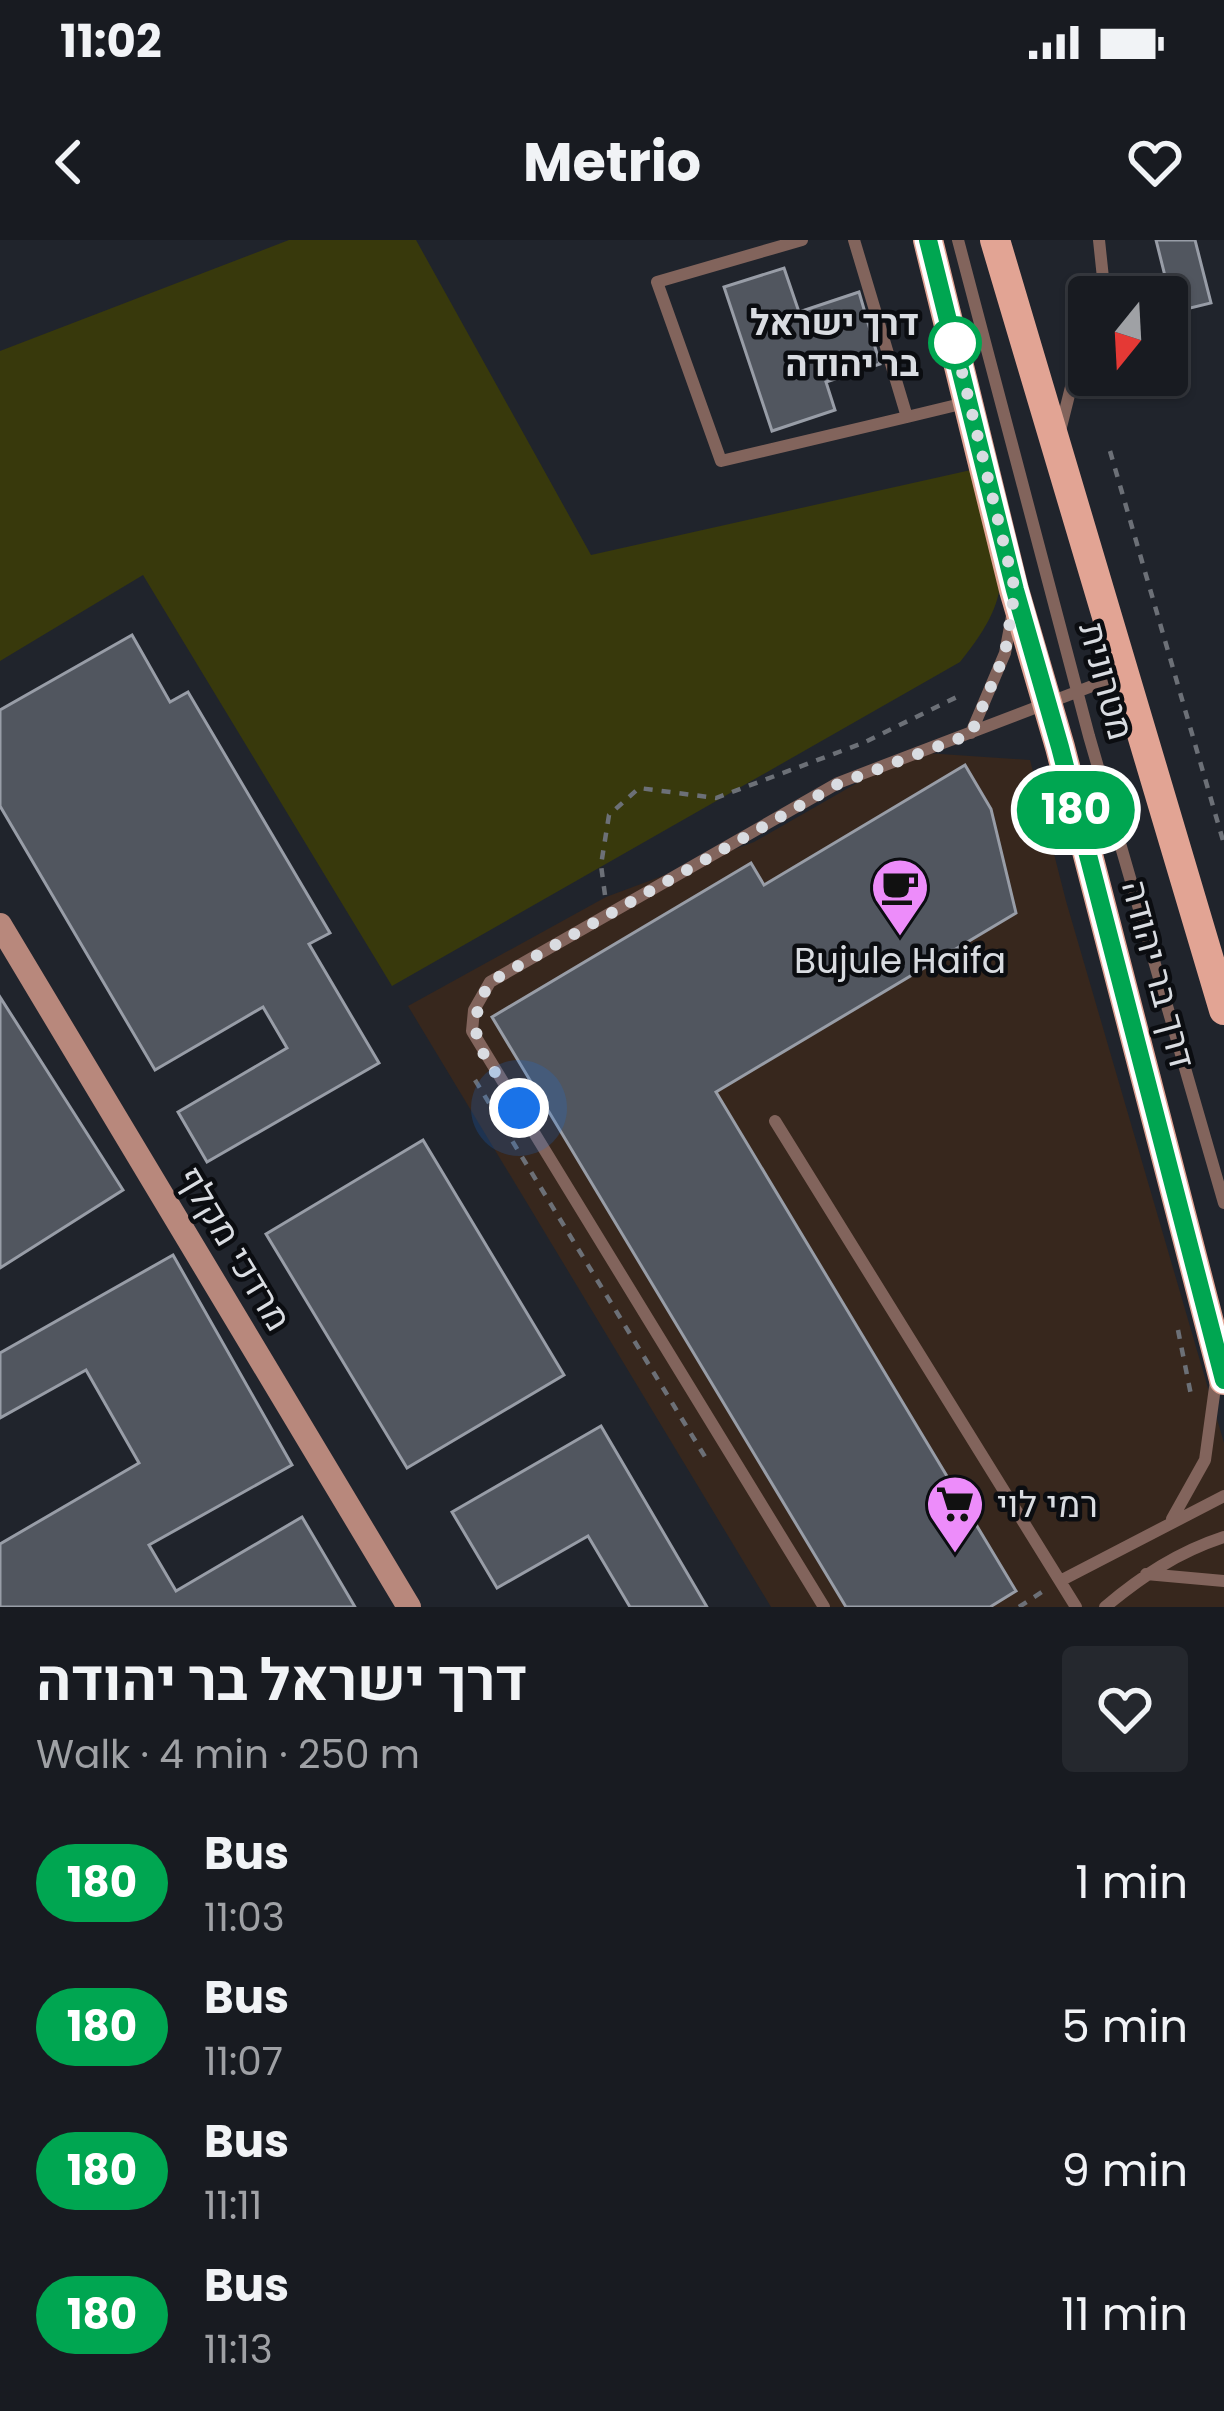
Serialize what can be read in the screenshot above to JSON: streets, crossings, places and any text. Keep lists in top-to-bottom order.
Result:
{
  "streets": {
    "main road": ["דרך בר יהודה"],
    "street": ["מרדכי מקלף"],
    "lane": ["מטרונית"]
  },
  "places": {
    "other": ["דרך ישראל בר יהודה"],
    "cafe": ["Bujule Haifa"],
    "supermarket": ["רמי לוי"]
  },
  "lines": ["bus line 180"],
  "north": "bottom",
  "page": {
    "status": "11:02",
    "header": "Metrio",
    "on_map": "180",
    "heading": ["דרך ישראל בר יהודה", "Walk · 4 min · 250 m"],
    "list": [
      {
        "mark": "180",
        "name": "Bus",
        "note": "11:03",
        "value": "1 min"
      },
      {
        "mark": "180",
        "name": "Bus",
        "note": "11:07",
        "value": "5 min"
      },
      {
        "mark": "180",
        "name": "Bus",
        "note": "11:11",
        "value": "9 min"
      },
      {
        "mark": "180",
        "name": "Bus",
        "note": "11:13",
        "value": "11 min"
      }
    ]
  }
}
